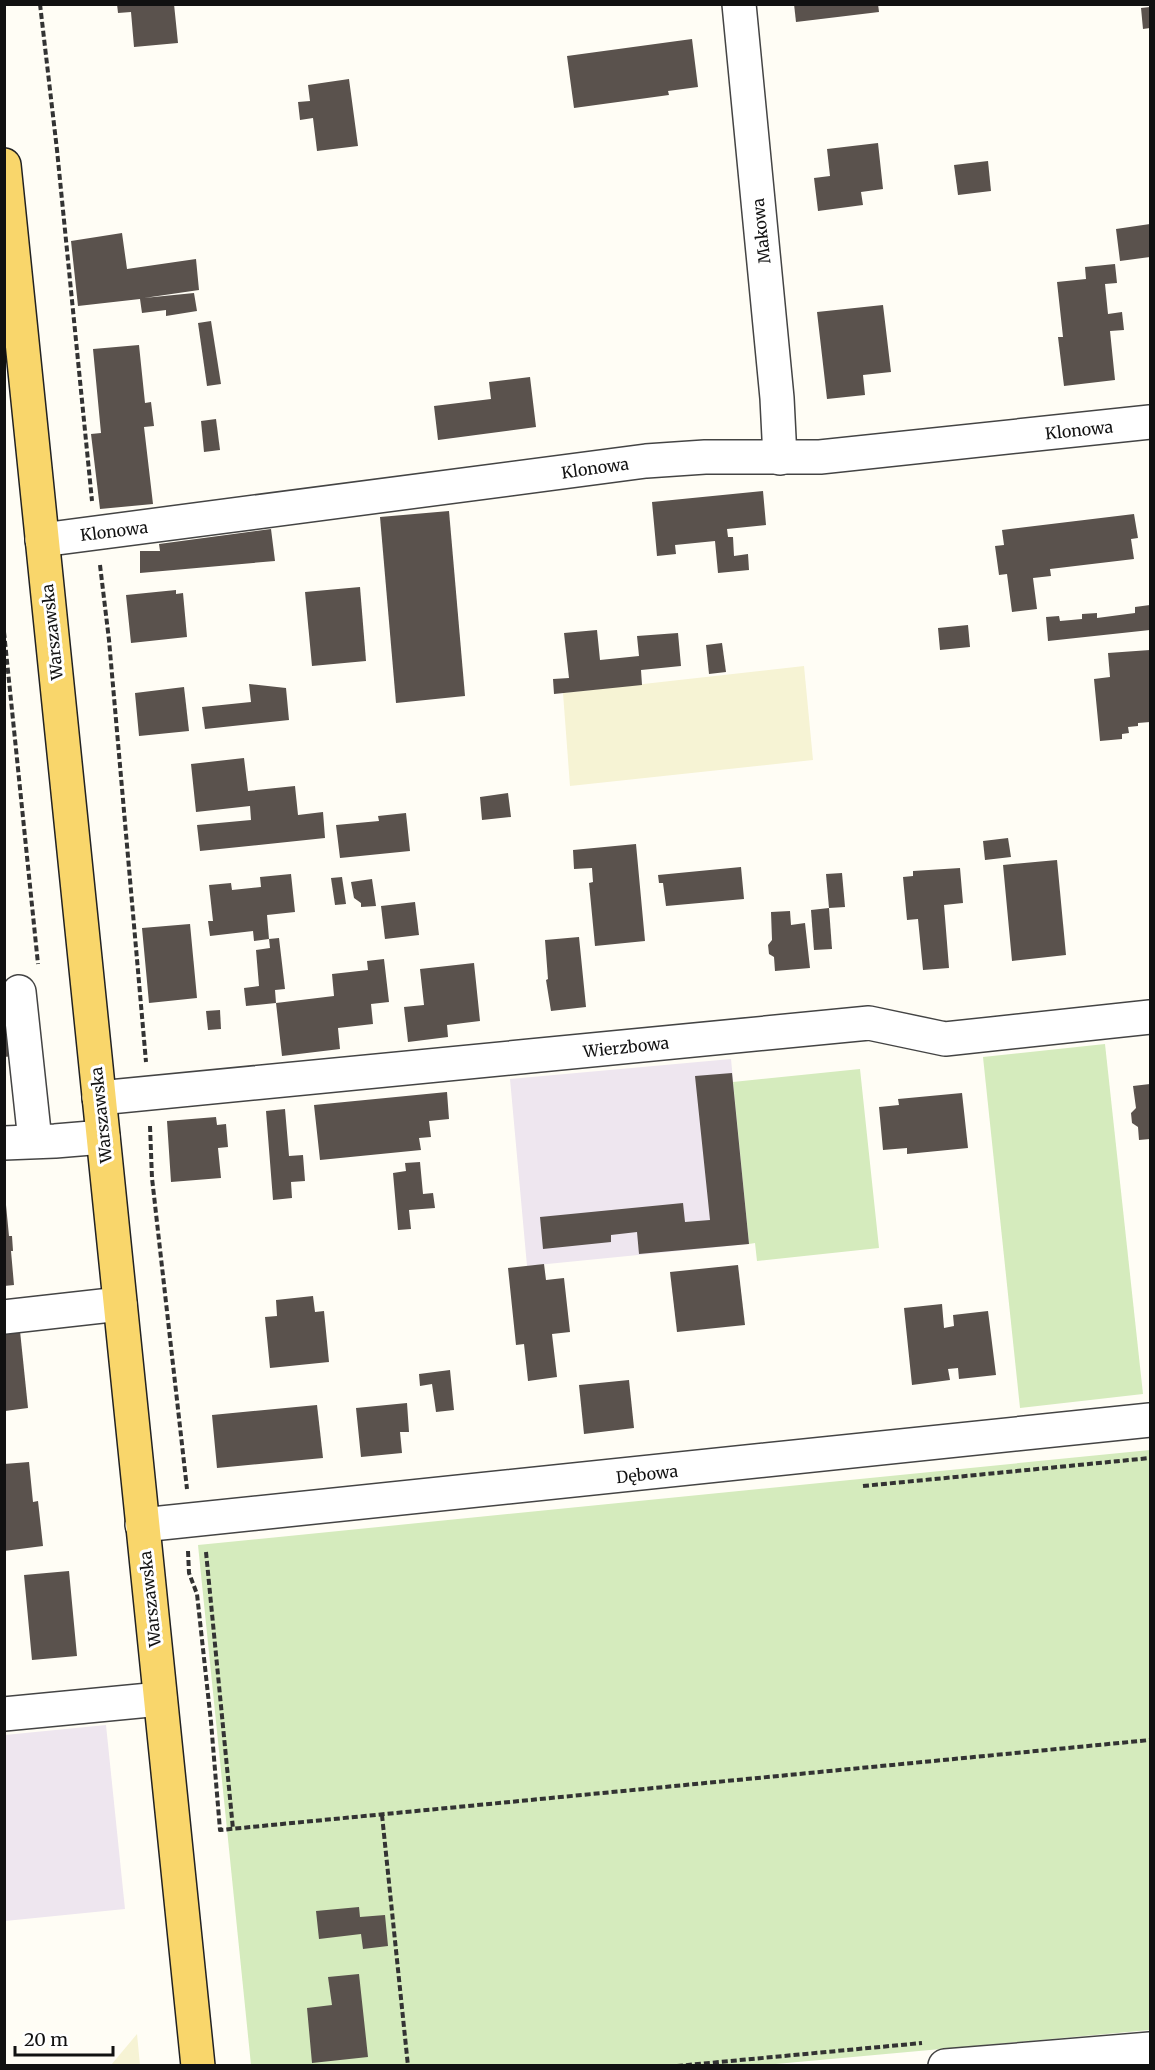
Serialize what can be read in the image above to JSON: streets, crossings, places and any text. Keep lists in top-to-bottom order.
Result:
{
  "streets": {
    "main road": ["Warszawska"],
    "street": [
      "Makowa",
      "Klonowa",
      "Wierzbowa",
      "Dębowa"
    ]
  },
  "crossings": [
    ["Makowa", "Klonowa"],
    ["Klonowa", "Warszawska"],
    ["Warszawska", "Wierzbowa"],
    ["Warszawska", "Dębowa"]
  ],
  "scale_bar": "20 m"
}
